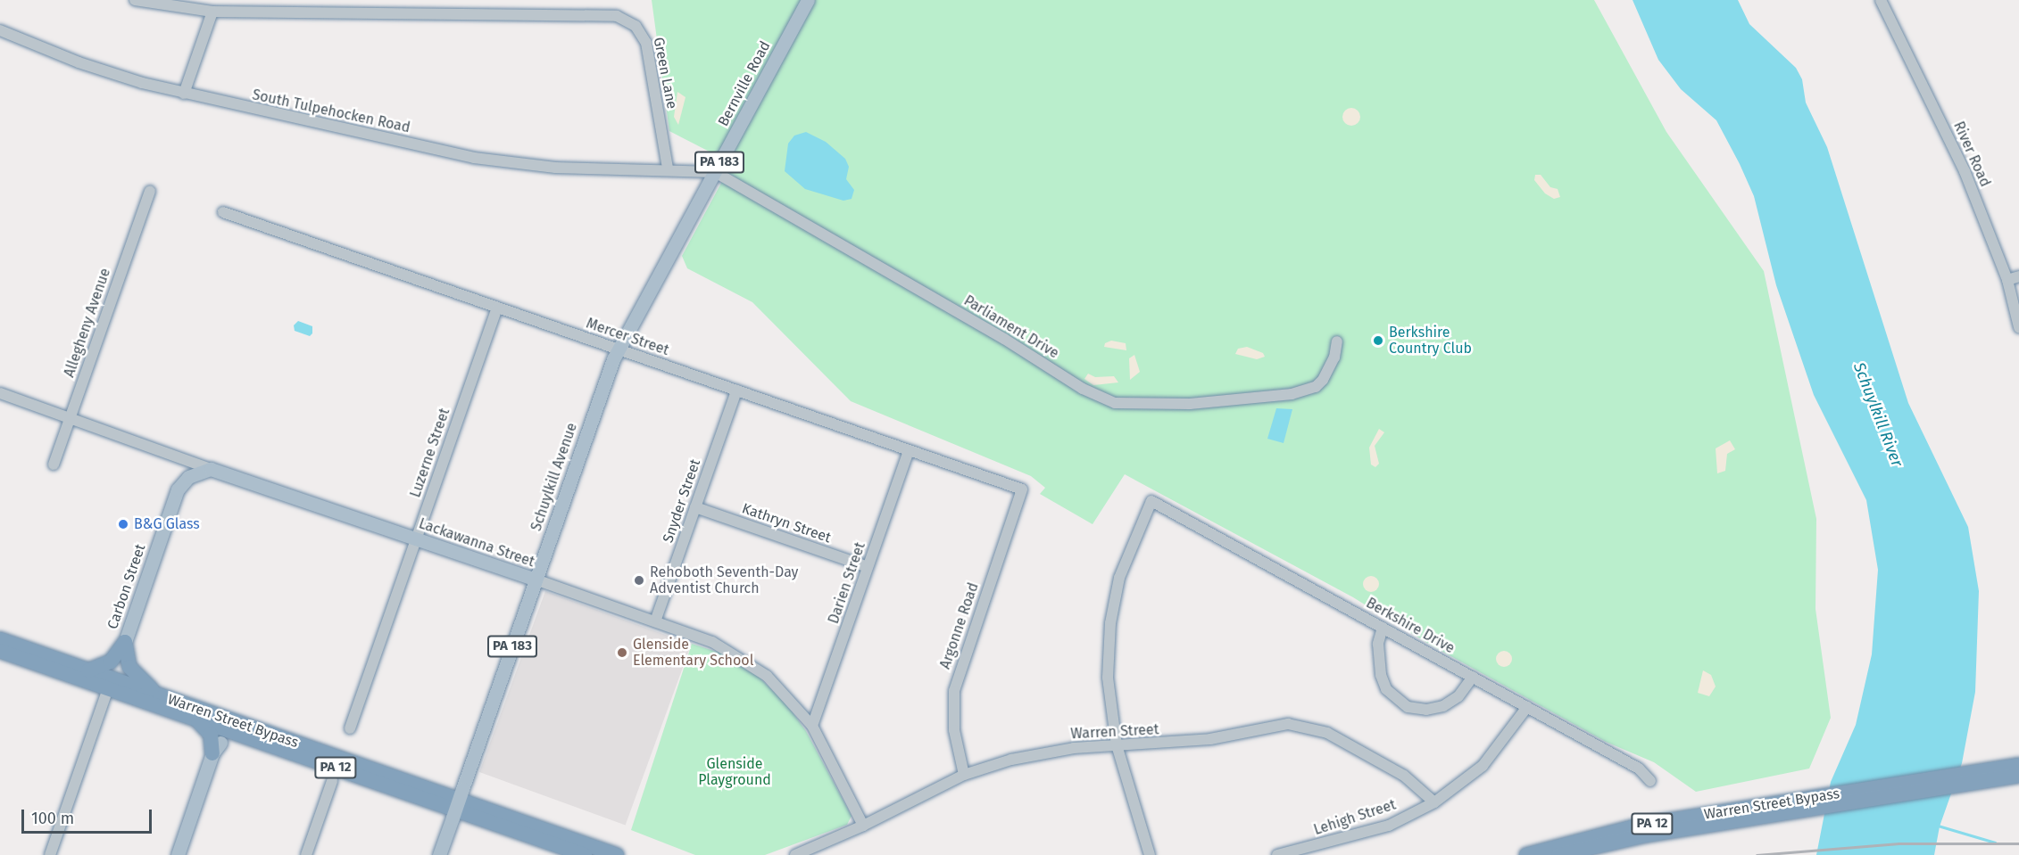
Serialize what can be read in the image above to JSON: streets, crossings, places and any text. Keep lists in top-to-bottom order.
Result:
{
  "streets": {
    "highway": ["Warren Street Bypass", "PA 12"],
    "main road": [
      "Bernville Road",
      "PA 183",
      "Schuylkill Avenue",
      "Lackawanna Street",
      "Carbon Street"
    ],
    "street": [
      "Green Lane",
      "South Tulpehocken Road",
      "River Road",
      "Allegheny Avenue",
      "Parliament Drive",
      "Mercer Street",
      "Luzerne Street",
      "Snyder Street",
      "Kathryn Street",
      "Darien Street",
      "Argonne Road",
      "Berkshire Drive",
      "Warren Street",
      "Lehigh Street"
    ]
  },
  "crossings": [
    ["Green Lane", "South Tulpehocken Road"],
    ["Green Lane", "Parliament Drive"],
    ["Bernville Road", "Parliament Drive"],
    ["Bernville Road", "Schuylkill Avenue"],
    ["South Tulpehocken Road", "Parliament Drive"],
    ["Allegheny Avenue", "Lackawanna Street"],
    ["Mercer Street", "Luzerne Street"],
    ["Mercer Street", "Schuylkill Avenue"],
    ["Mercer Street", "Snyder Street"],
    ["Mercer Street", "Darien Street"],
    ["Mercer Street", "Argonne Road"],
    ["Luzerne Street", "Lackawanna Street"],
    ["Schuylkill Avenue", "Lackawanna Street"],
    ["Snyder Street", "Kathryn Street"],
    ["Snyder Street", "Lackawanna Street"],
    ["Kathryn Street", "Darien Street"],
    ["Lackawanna Street", "Darien Street"],
    ["Lackawanna Street", "Carbon Street"],
    ["Lackawanna Street", "Warren Street"],
    ["Argonne Road", "Warren Street"],
    ["Berkshire Drive", "Warren Street"],
    ["Berkshire Drive", "Lehigh Street"],
    ["Warren Street", "Lehigh Street"]
  ],
  "water": ["Schuylkill River"],
  "parks": ["Glenside Playground"],
  "places": [
    "Berkshire Country Club",
    "B&G Glass",
    "Rehoboth Seventh-Day Adventist Church",
    "Glenside Elementary School"
  ],
  "scale_bar": "100 m"
}
